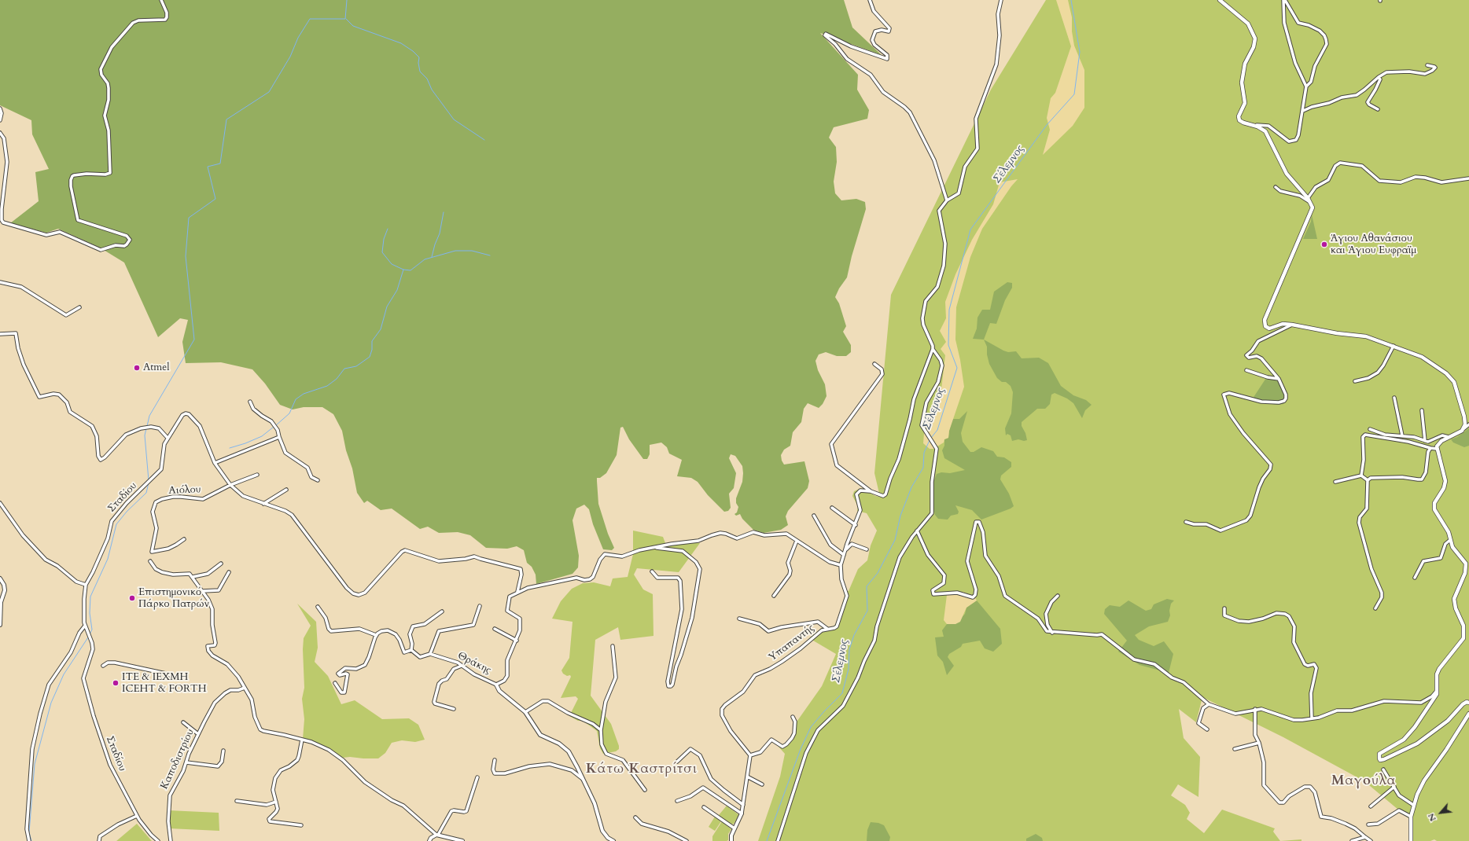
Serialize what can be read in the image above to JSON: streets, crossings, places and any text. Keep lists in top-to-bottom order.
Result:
{
  "streets": {
    "street": [
      "Αιόλου",
      "Σταδίου",
      "Υπαπαντής",
      "Θράκης",
      "Καποδιστρίου"
    ]
  },
  "crossings": [
    ["Αιόλου", "Σταδίου"]
  ],
  "districts": ["Κάτω Καστρίτσι", "Μαγούλα"],
  "water": ["Σέλεμνος"],
  "places": [
    "Άγιου Αθανάσιου και Άγιου Ευφραϊμ",
    "Atmel",
    "Επιστημονικό Πάρκο Πατρών",
    "ΙΤΕ & ΙΕΧΜΗ ICEHT & FORTH"
  ],
  "north": "bottom left"
}
